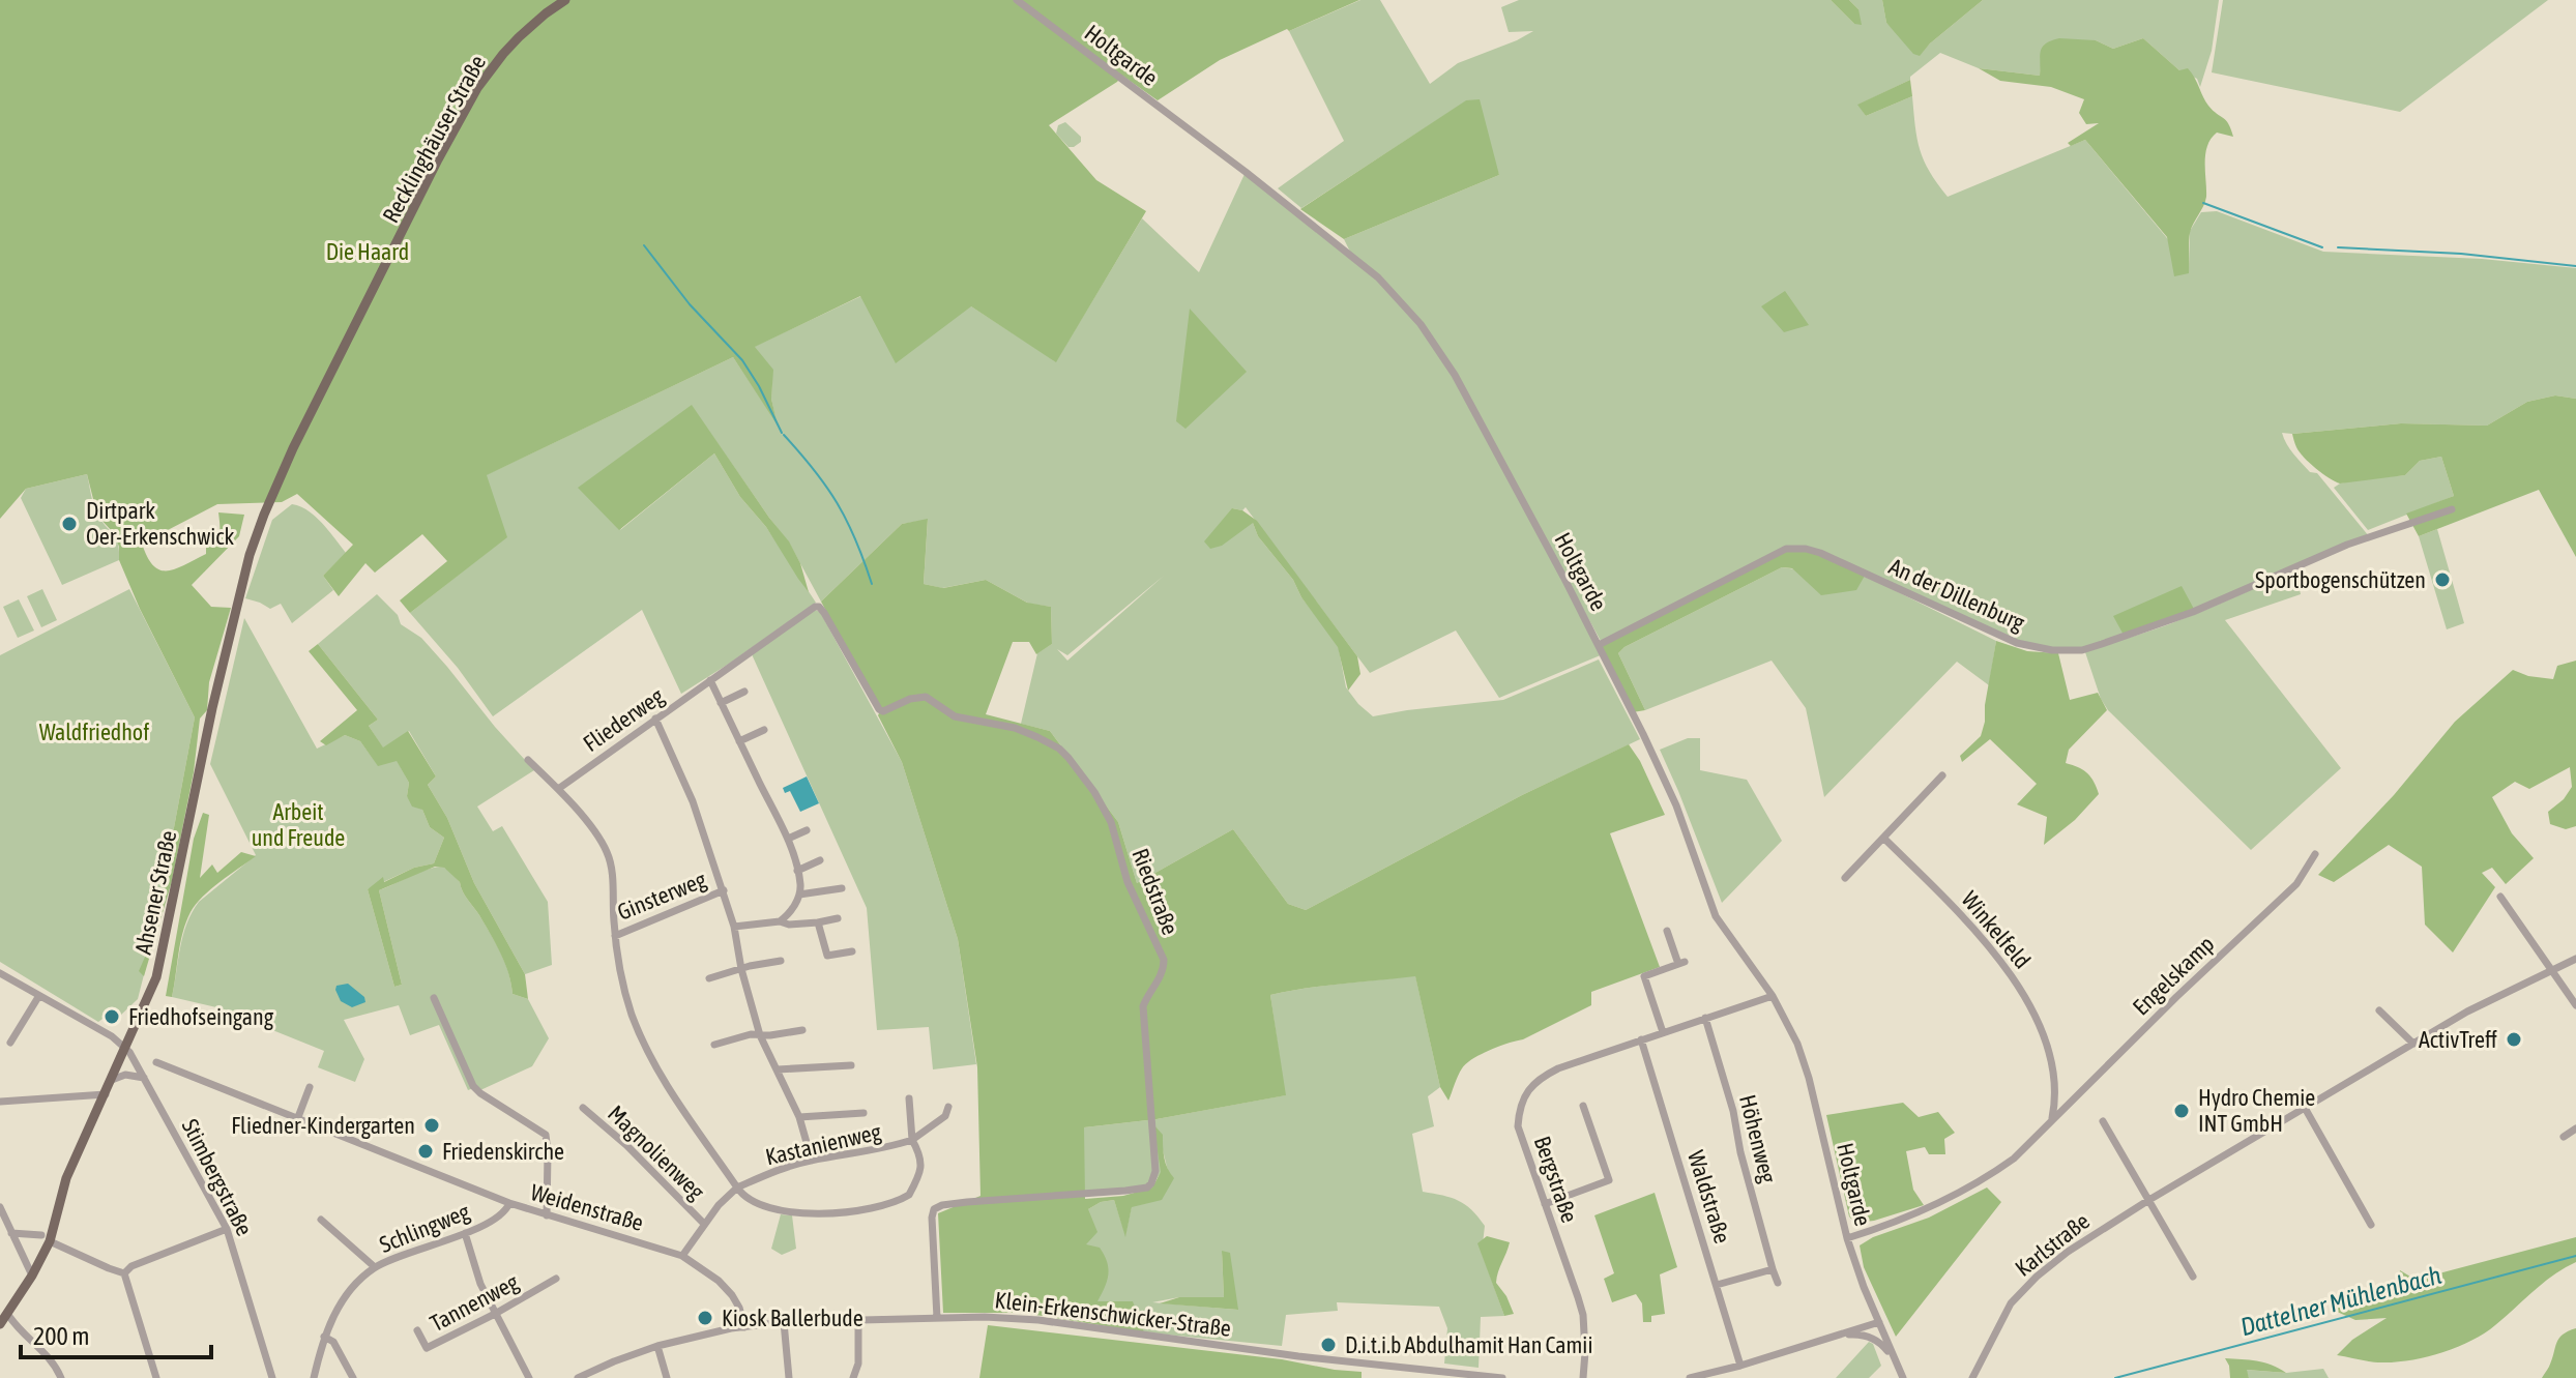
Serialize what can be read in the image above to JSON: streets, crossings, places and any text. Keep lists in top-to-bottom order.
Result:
{
  "streets": {
    "main road": ["Recklinghäuser Straße", "Ahsener Straße"],
    "street": [
      "Holtgarde",
      "An der Dillenburg",
      "Fliederweg",
      "Riedstraße",
      "Ginsterweg",
      "Winkelfeld",
      "Engelskamp",
      "Höhenweg",
      "Kastanienweg",
      "Magnolienweg",
      "Stimbergstraße",
      "Bergstraße",
      "Waldstraße",
      "Weidenstraße",
      "Schlingweg",
      "Karlstraße",
      "Tannenweg",
      "Klein-Erkenschwicker-Straße"
    ]
  },
  "crossings": [
    ["Holtgarde", "An der Dillenburg"],
    ["Holtgarde", "Bergstraße"],
    ["Recklinghäuser Straße", "Ahsener Straße"],
    ["Fliederweg", "Riedstraße"],
    ["Riedstraße", "Klein-Erkenschwicker-Straße"],
    ["Ahsener Straße", "Stimbergstraße"],
    ["Winkelfeld", "Engelskamp"],
    ["Höhenweg", "Bergstraße"],
    ["Bergstraße", "Waldstraße"],
    ["Weidenstraße", "Schlingweg"],
    ["Weidenstraße", "Klein-Erkenschwicker-Straße"]
  ],
  "water": ["Dattelner Mühlenbach"],
  "parks": ["Die Haard", "Waldfriedhof", "Arbeit und Freude"],
  "places": [
    "Dirtpark Oer-Erkenschwick",
    "Sportbogenschützen",
    "Friedhofseingang",
    "ActivTreff",
    "Hydro Chemie INT GmbH",
    "Fliedner-Kindergarten",
    "Friedenskirche",
    "Kiosk Ballerbude",
    "D.i.t.i.b Abdulhamit Han Camii"
  ],
  "scale_bar": "200 m"
}
